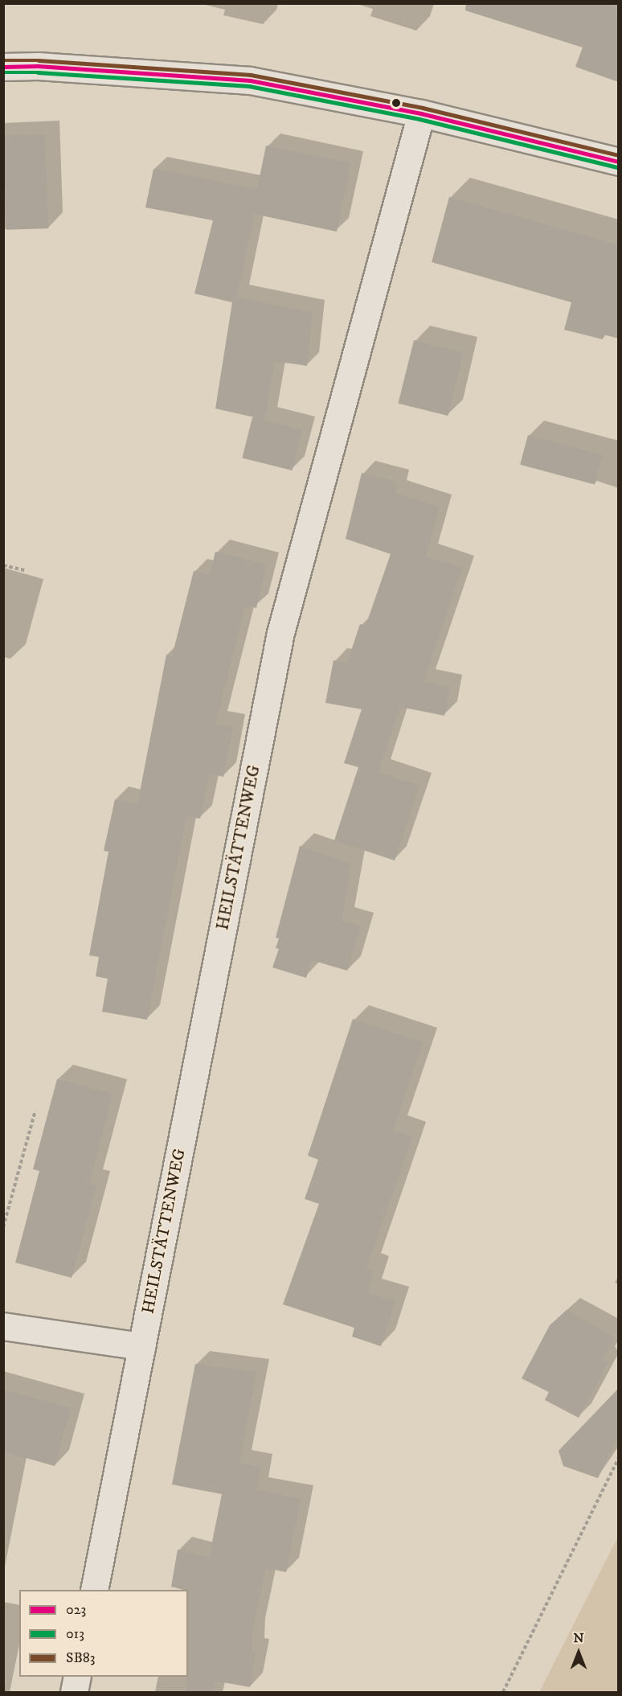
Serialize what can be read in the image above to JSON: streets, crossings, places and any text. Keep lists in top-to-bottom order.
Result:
{
  "streets": {
    "street": ["HEILSTÄTTENWEG"]
  },
  "lines": ["transit line SB83", "transit line 023", "transit line 013"],
  "legend": ["023", "013", "SB83"],
  "north": "top"
}
